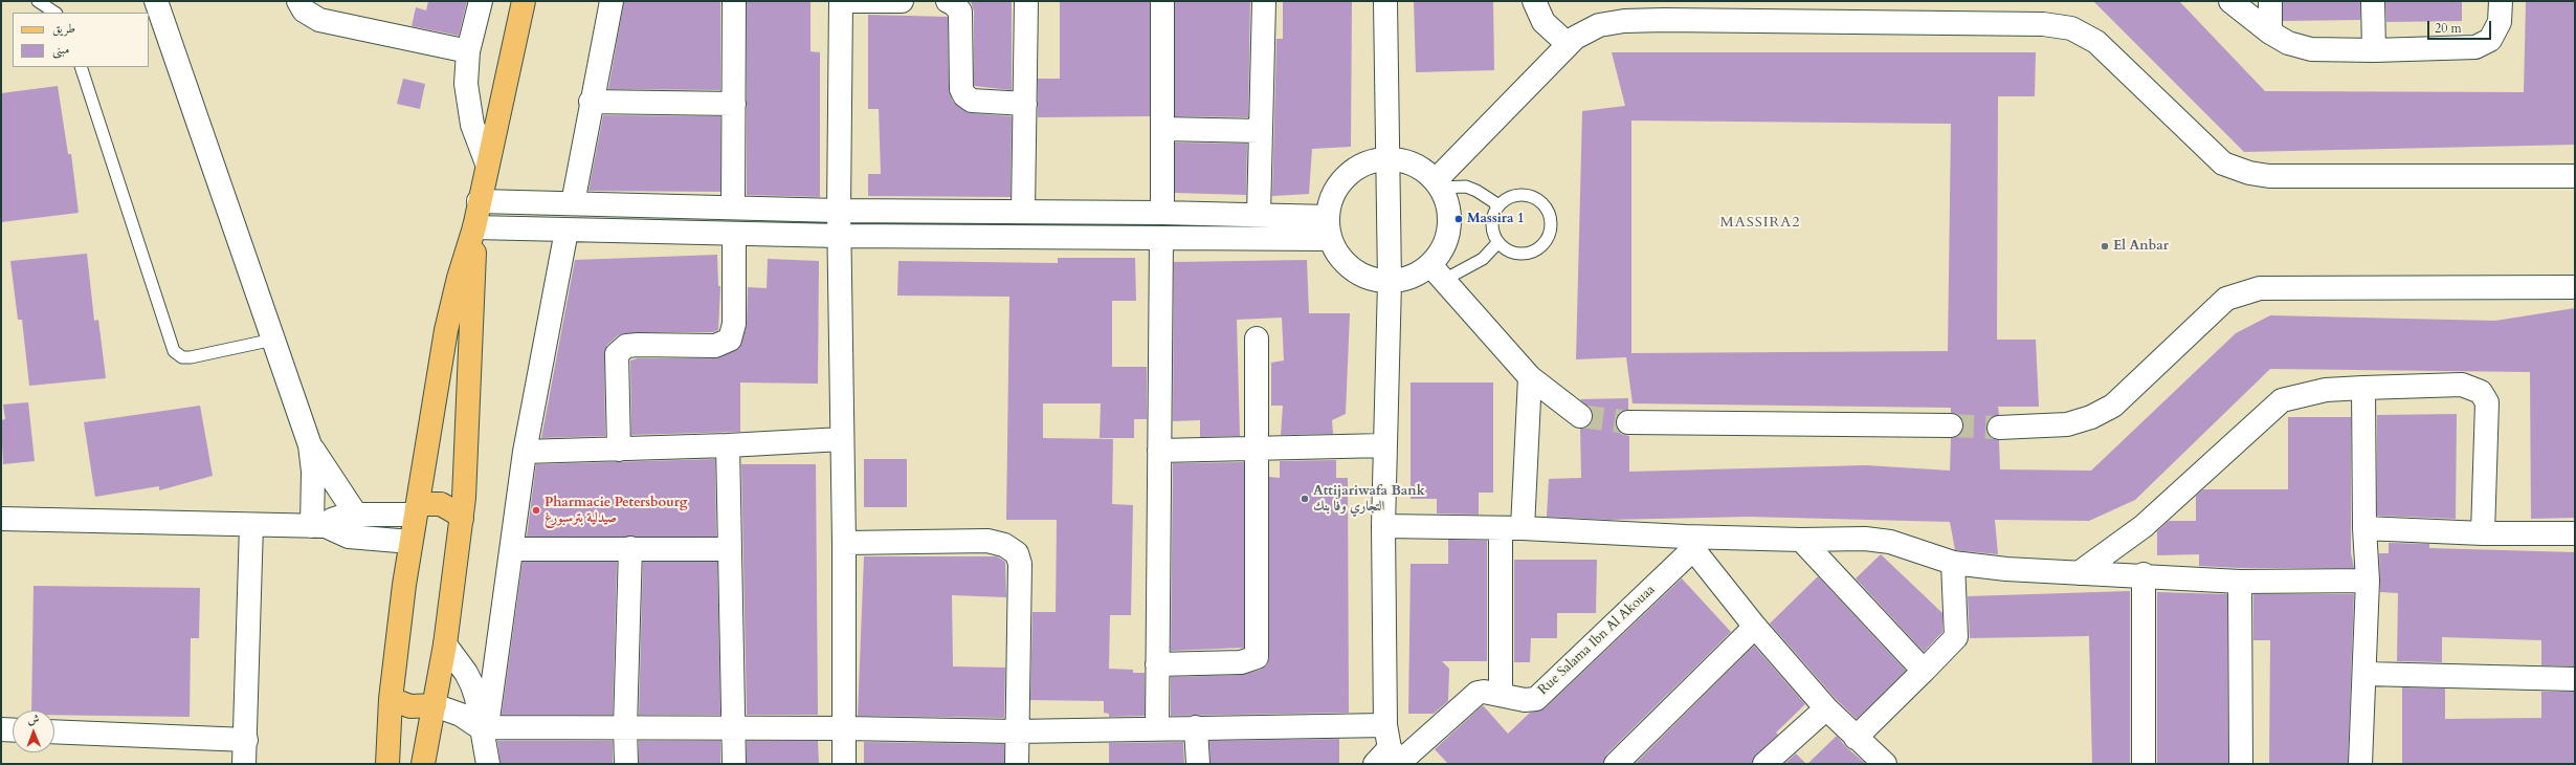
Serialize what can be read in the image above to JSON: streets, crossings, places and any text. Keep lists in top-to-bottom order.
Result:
{
  "streets": {
    "street": ["Rue Salama Ibn Al Akouaa"]
  },
  "districts": ["MASSIRA2"],
  "places": [
    "Massira 1",
    "El Anbar",
    "Attijariwafa Bank التجاري وفا بنك",
    "Pharmacie Petersbourg صيدلية بترسبورغ"
  ],
  "legend": ["طريق", "مبنى"],
  "scale_bar": "20 m",
  "north": "top"
}
